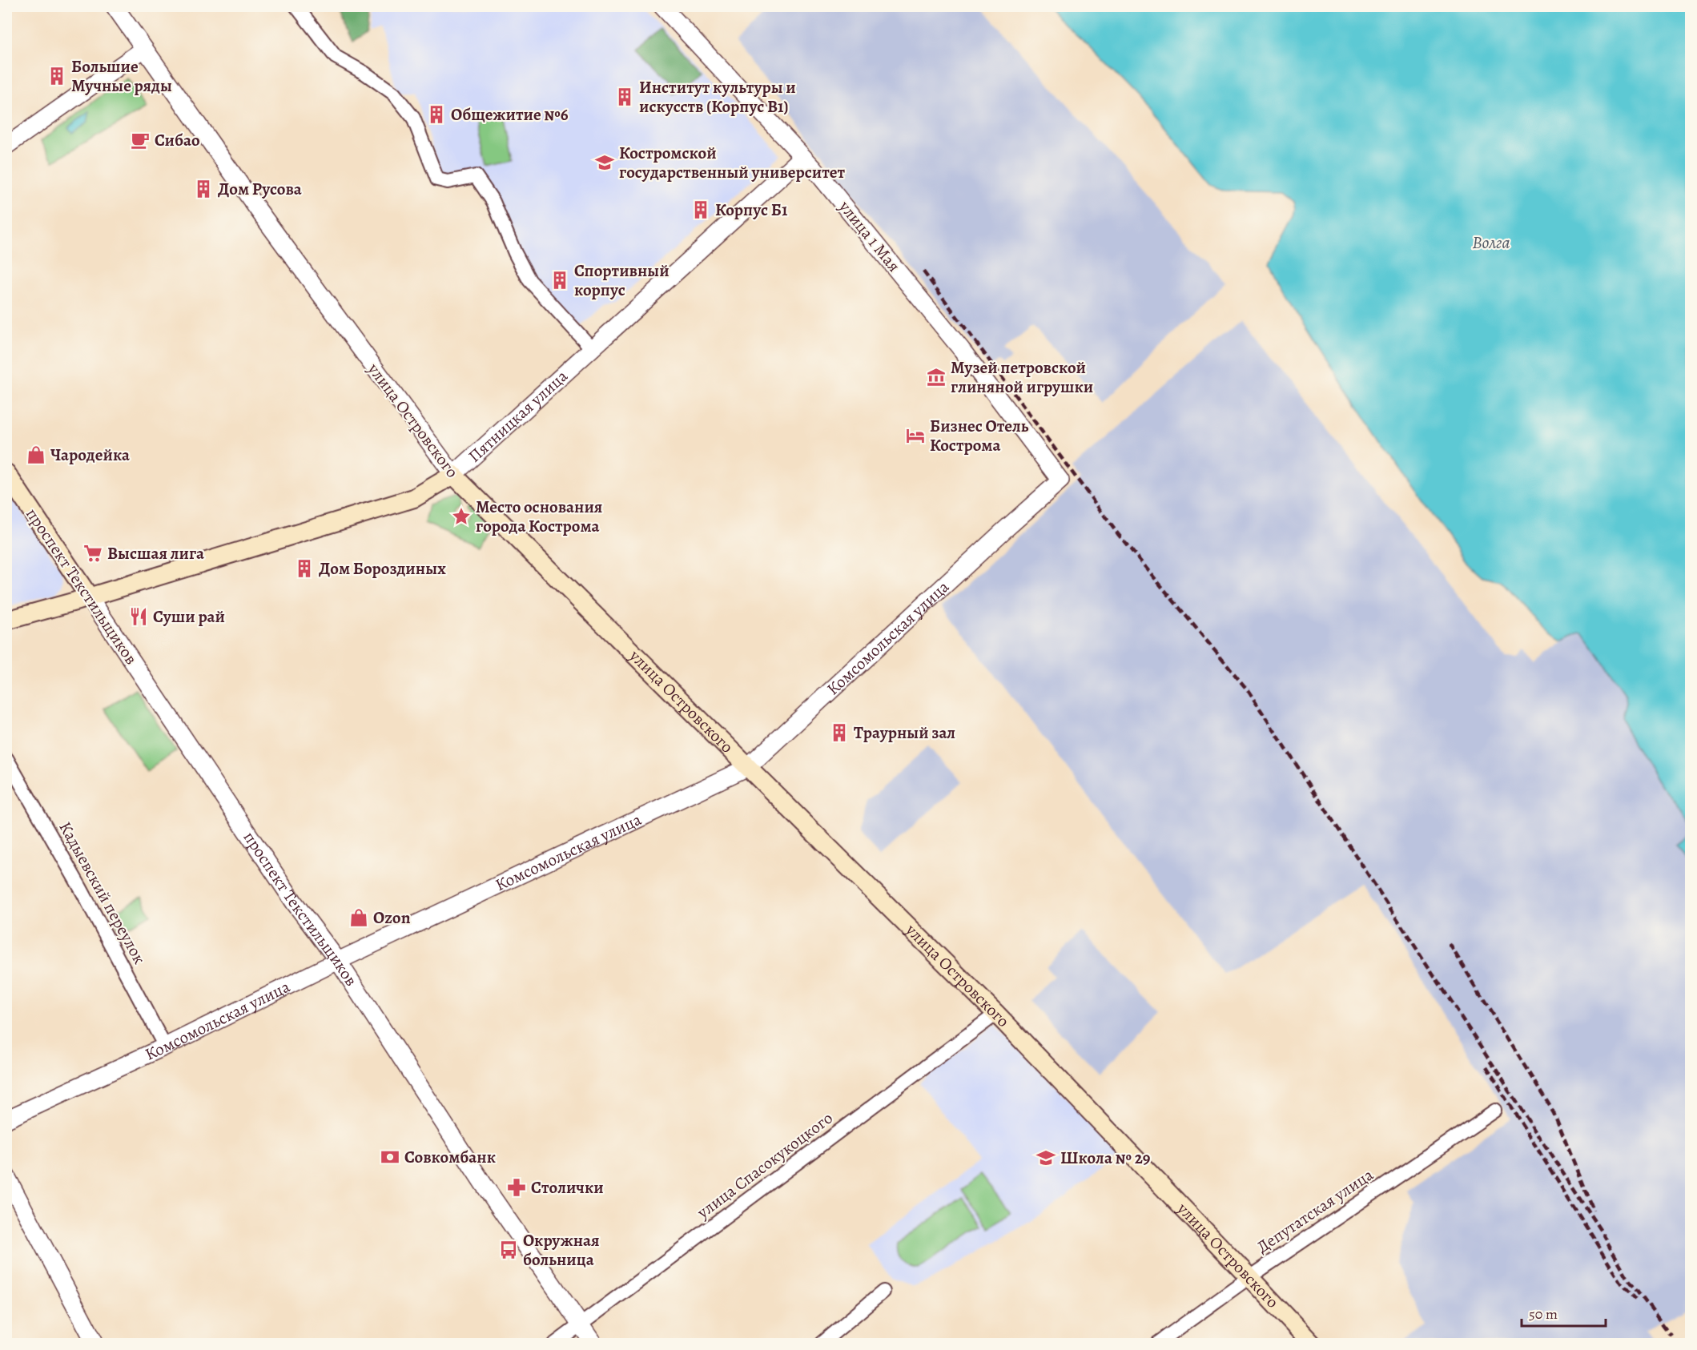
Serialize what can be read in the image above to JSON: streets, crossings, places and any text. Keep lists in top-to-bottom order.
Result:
{
  "streets": {
    "main road": ["Пятницкая улица", "улица Островского", "проспект Текстильщиков"],
    "street": [
      "улица 1 Мая",
      "Комсомольская улица",
      "Кадыевский переулок",
      "улица Спасокукоцкого",
      "Депутатская улица"
    ]
  },
  "crossings": [
    ["улица 1 Мая", "Пятницкая улица"],
    ["улица 1 Мая", "Комсомольская улица"],
    ["Пятницкая улица", "улица Островского"],
    ["Пятницкая улица", "проспект Текстильщиков"],
    ["улица Островского", "Комсомольская улица"],
    ["улица Островского", "улица Спасокукоцкого"],
    ["улица Островского", "Депутатская улица"],
    ["проспект Текстильщиков", "Комсомольская улица"],
    ["проспект Текстильщиков", "улица Спасокукоцкого"],
    ["Комсомольская улица", "Кадыевский переулок"]
  ],
  "water": ["Волга"],
  "places": {
    "building": [
      "Большие Мучные ряды",
      "Институт культуры и искусств (Корпус В1)",
      "Общежитие №6",
      "Дом Русова",
      "Корпус Б1",
      "Спортивный корпус",
      "Дом Бороздиных",
      "Траурный зал"
    ],
    "cafe": ["Сибао"],
    "school or university": ["Костромской государственный университет", "Школа № 29"],
    "museum": ["Музей петровской глиняной игрушки"],
    "hotel": ["Бизнес Отель Кострома"],
    "shop": ["Чародейка", "Ozon"],
    "place": ["Место основания города Кострома"],
    "supermarket": ["Высшая лига"],
    "restaurant": ["Суши рай"],
    "bank": ["Совкомбанк"],
    "pharmacy": ["Столички"],
    "bus stop": ["Окружная больница"]
  },
  "scale_bar": "50 m"
}
